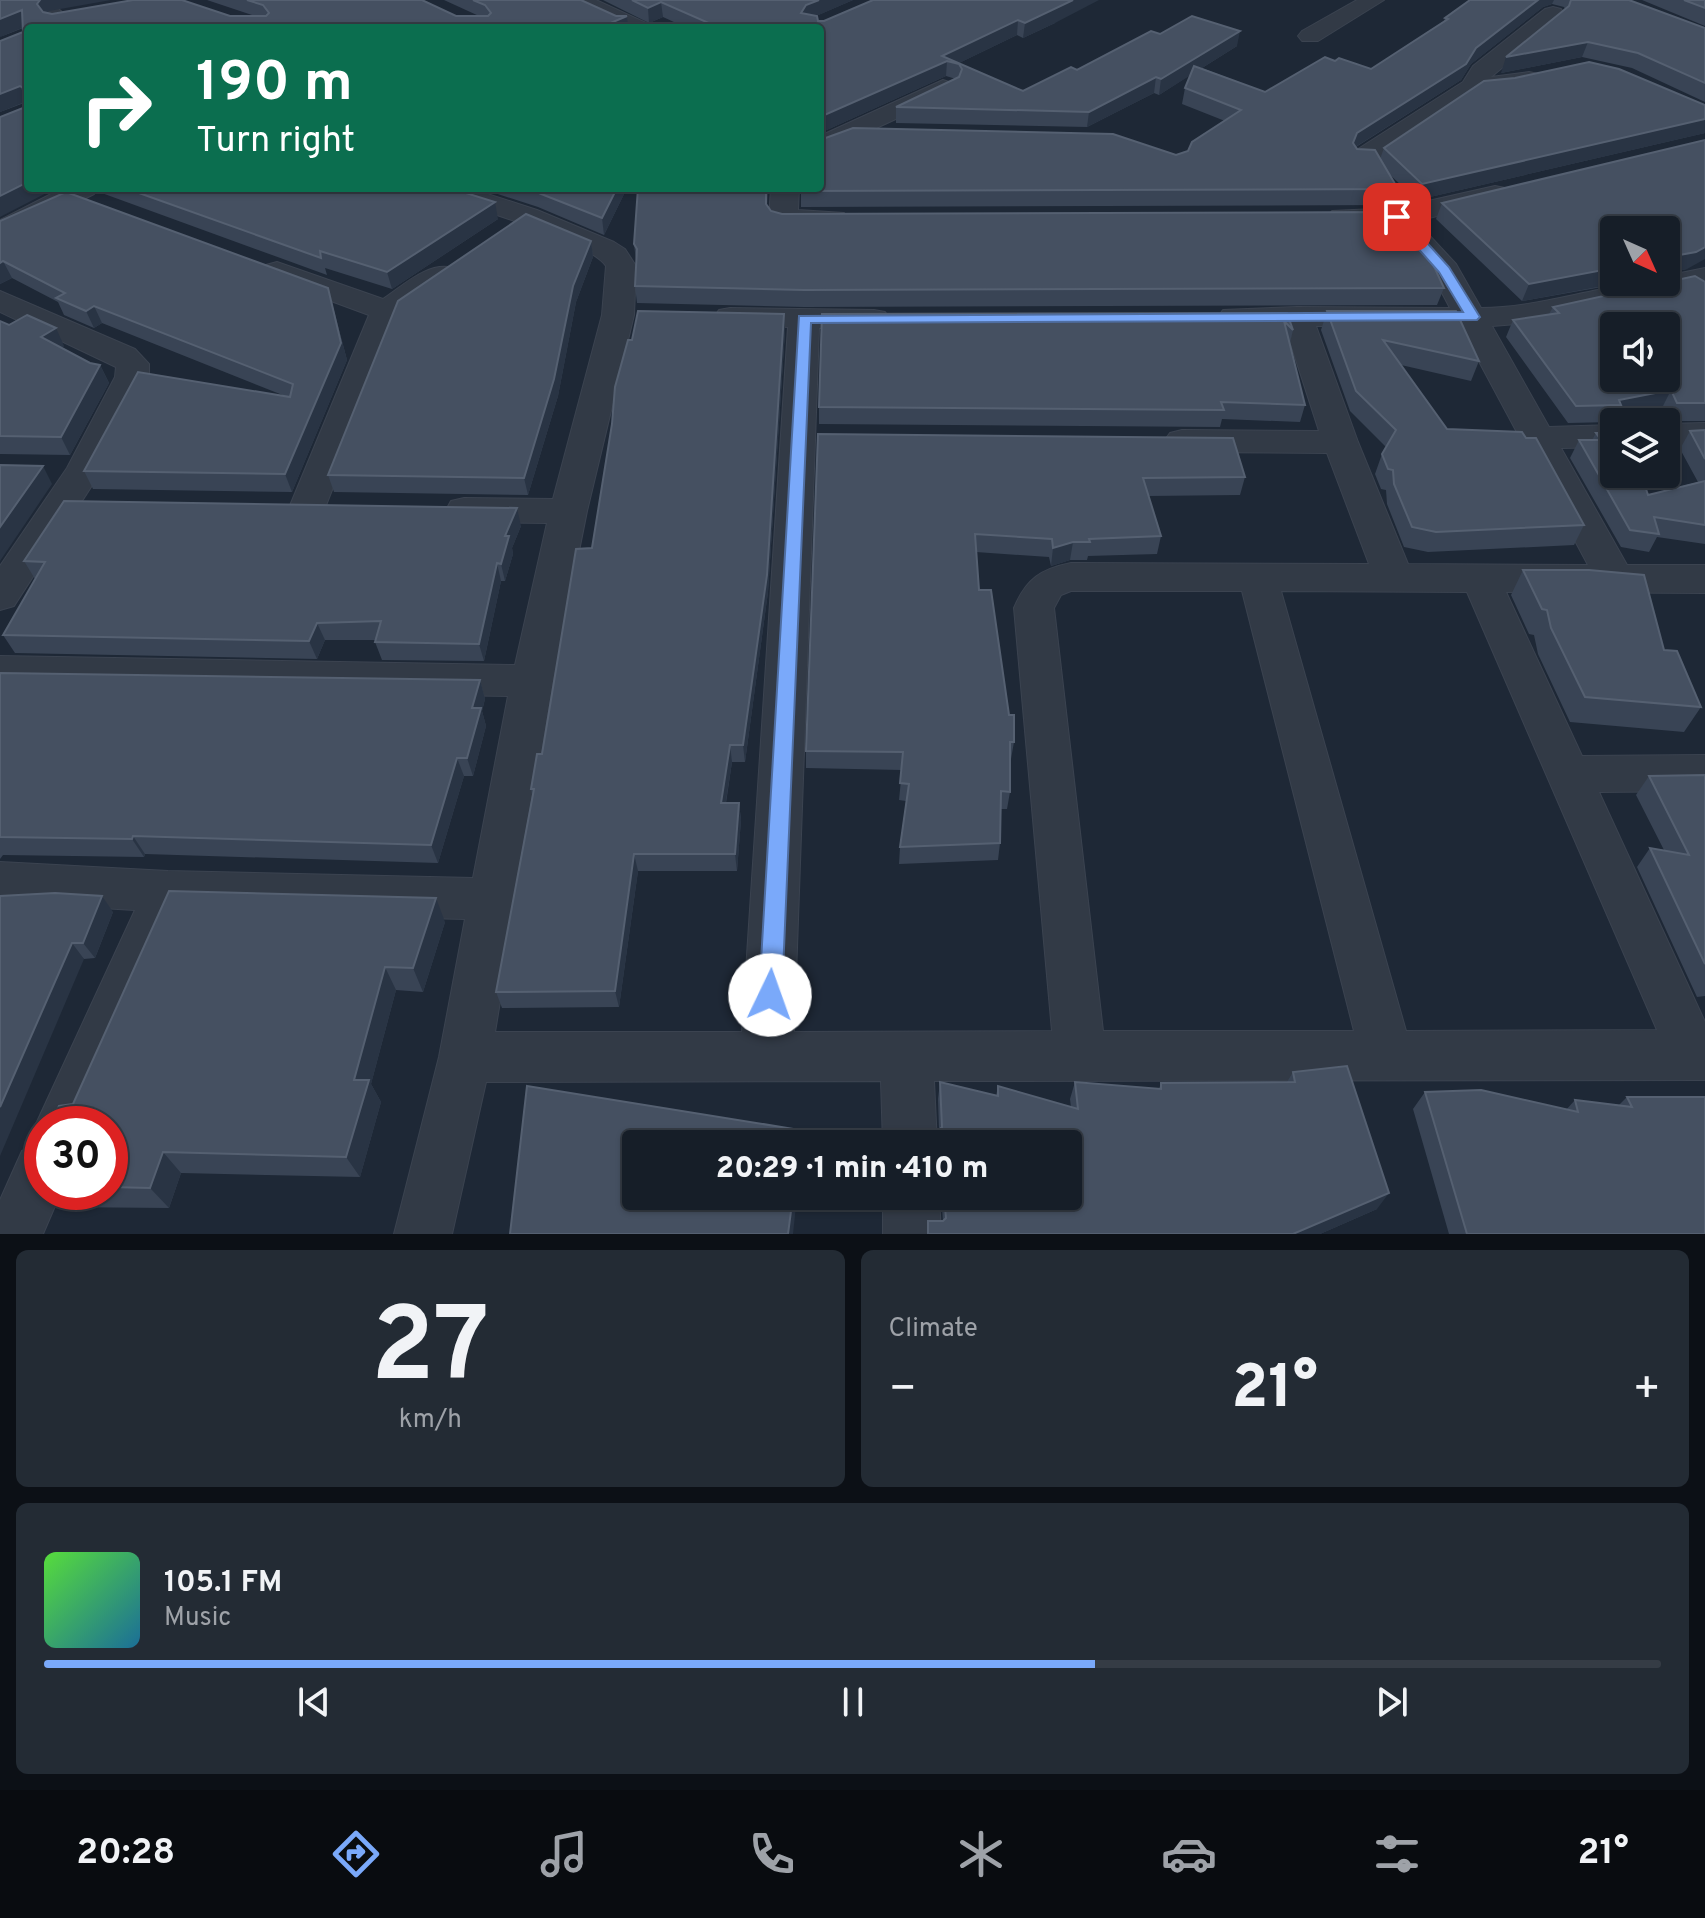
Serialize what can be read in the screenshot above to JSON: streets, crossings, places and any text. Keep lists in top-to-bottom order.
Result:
{
  "north": "bottom right",
  "page": {
    "turn": ["190 m", "Turn right"],
    "limit": "30",
    "trip": "20:29 · 1 min · 410 m",
    "tile": [
      ["27", "km/h"],
      "Climate"
    ],
    "heat": ["−", "21°", "+"],
    "song": ["105.1 FM", "Music"],
    "tabs": ["20:28", "21°"]
  }
}
